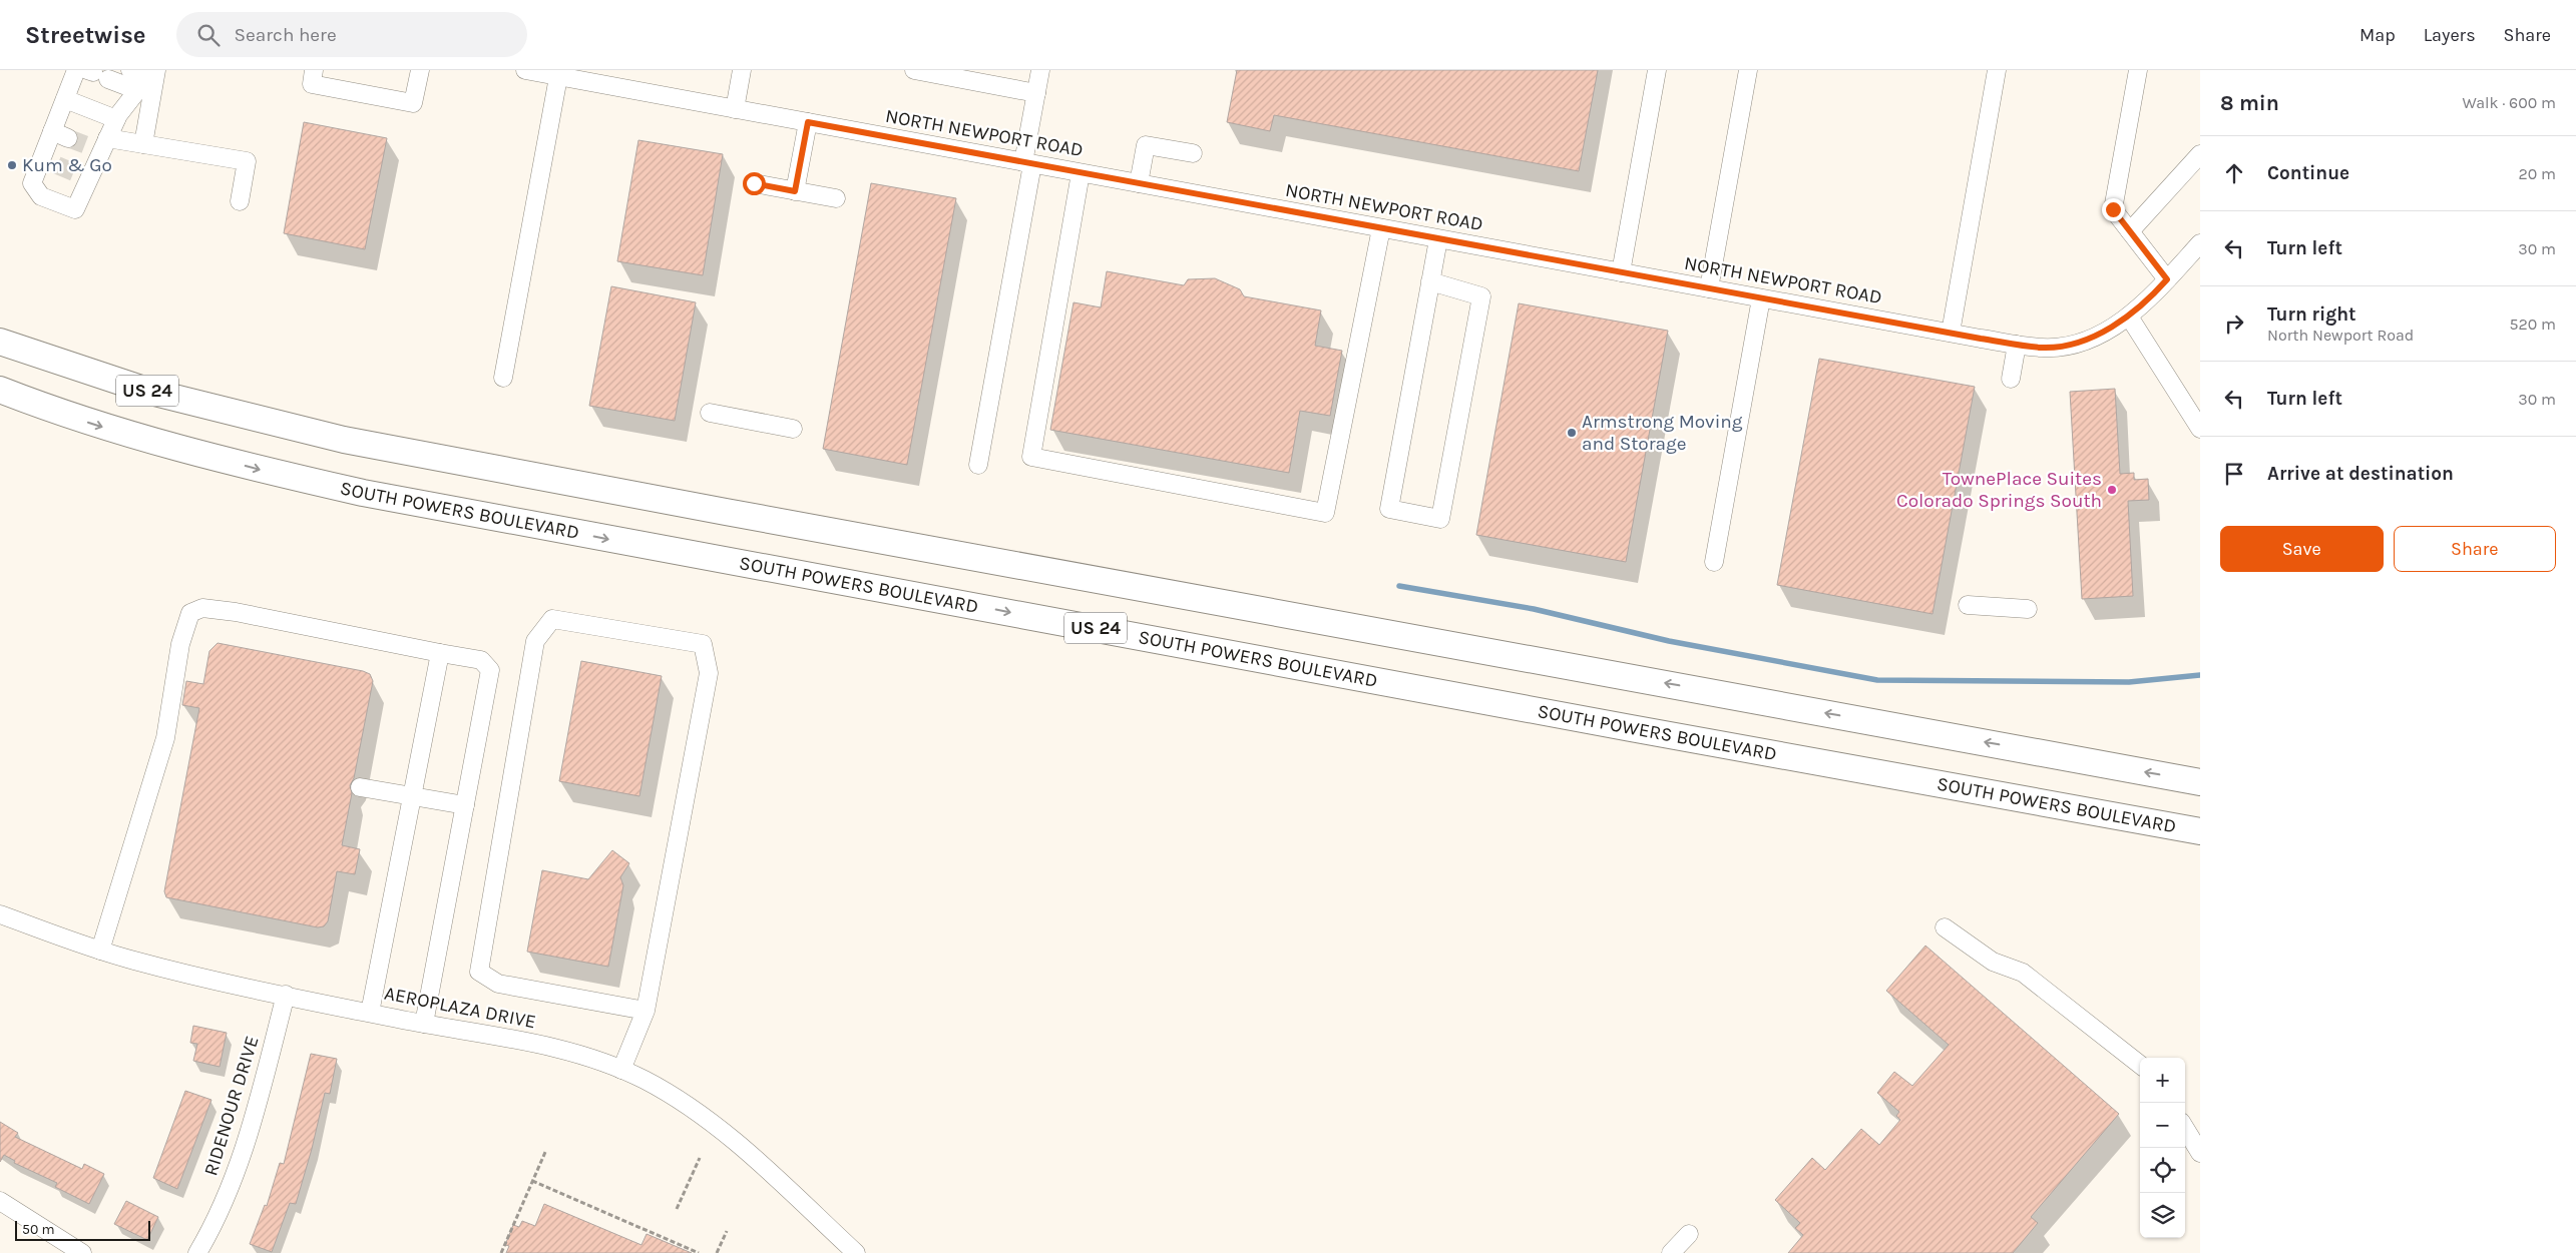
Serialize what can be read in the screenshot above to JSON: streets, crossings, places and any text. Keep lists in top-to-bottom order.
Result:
{
  "streets": {
    "highway": ["US 24", "SOUTH POWERS BOULEVARD"],
    "street": ["NORTH NEWPORT ROAD", "AEROPLAZA DRIVE", "RIDENOUR DRIVE"]
  },
  "crossings": [
    ["AEROPLAZA DRIVE", "RIDENOUR DRIVE"]
  ],
  "places": ["Kum & Go", "Armstrong Moving and Storage", "TownePlace Suites Colorado Springs South"],
  "scale_bar": "50 m",
  "page": {
    "header": "Streetwise",
    "search": "Search here",
    "nav": ["Map", "Layers", "Share"],
    "heading": ["8 min", "Walk · 600 m"],
    "list": [
      ["Continue", "20 m"],
      ["Turn left", "30 m"],
      ["Turn right", "North Newport Road", "520 m"],
      ["Turn left", "30 m"],
      "Arrive at destination"
    ],
    "buttons": ["Save", "Share"],
    "map_buttons": ["+", "−"],
    "scale": "50 m"
  }
}
